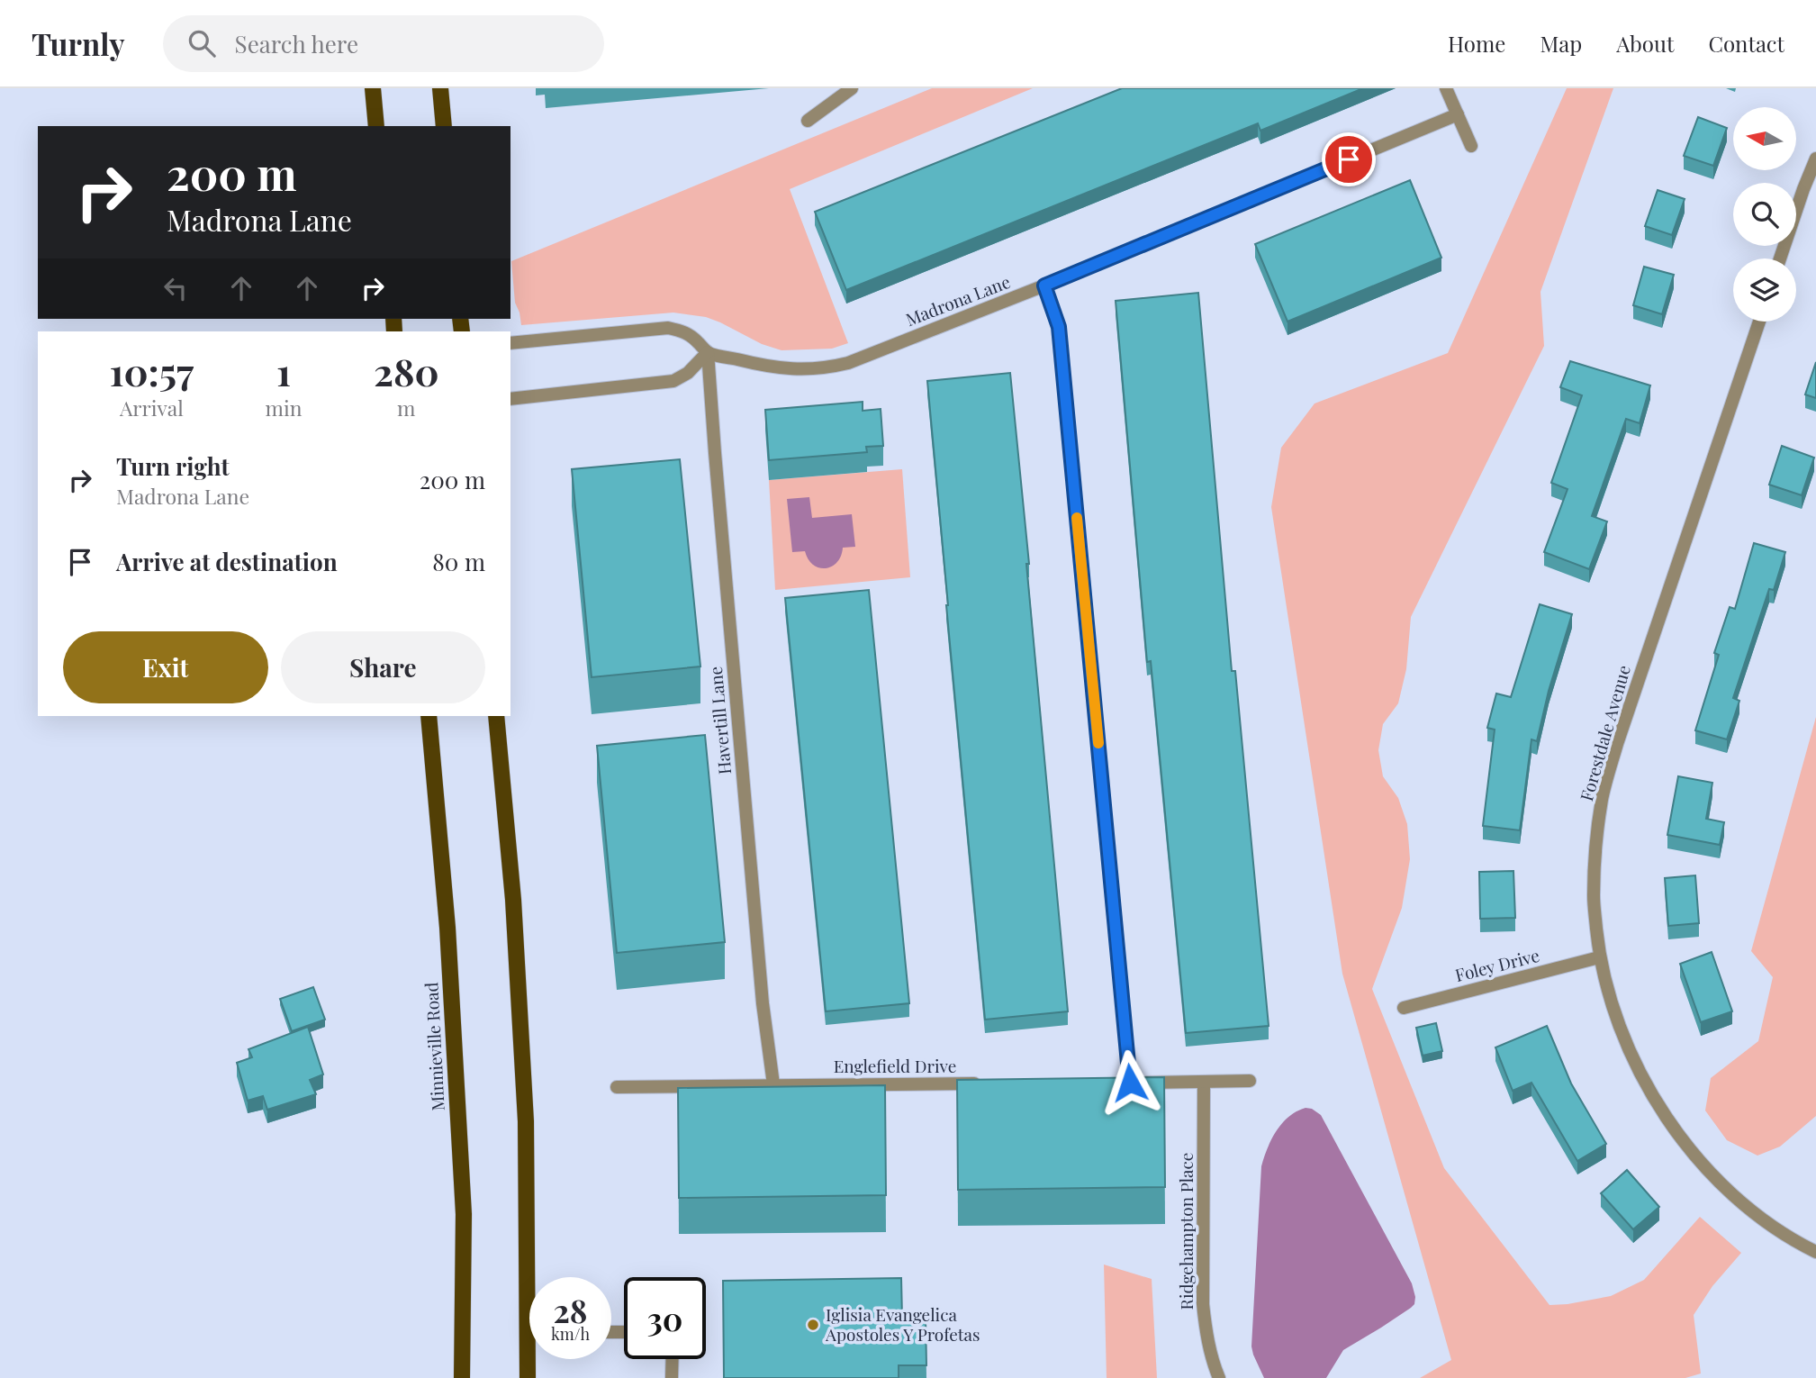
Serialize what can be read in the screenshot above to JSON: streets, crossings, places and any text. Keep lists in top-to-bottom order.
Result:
{
  "streets": {
    "main road": ["Minnieville Road"],
    "street": [
      "Madrona Lane",
      "Havertill Lane",
      "Forestdale Avenue",
      "Foley Drive",
      "Englefield Drive",
      "Ridgehampton Place"
    ]
  },
  "crossings": [
    ["Madrona Lane", "Havertill Lane"],
    ["Havertill Lane", "Englefield Drive"],
    ["Forestdale Avenue", "Foley Drive"]
  ],
  "places": ["Iglisia Evangelica Apostoles Y Profetas"],
  "north": "left",
  "page": {
    "header": "Turnly",
    "search": "Search here",
    "nav": [
      "Home",
      "Map",
      "About",
      "Contact"
    ],
    "turn": ["200 m", "Madrona Lane"],
    "eta": [
      "10:57",
      "Arrival",
      "1",
      "min",
      "280",
      "m"
    ],
    "list": [
      {
        "name": "Turn right",
        "note": "Madrona Lane",
        "value": "200 m"
      },
      {
        "name": "Arrive at destination",
        "value": "80 m"
      }
    ],
    "buttons": ["Exit", "Share"],
    "speed": "28 km/h",
    "limit": "30"
  }
}
